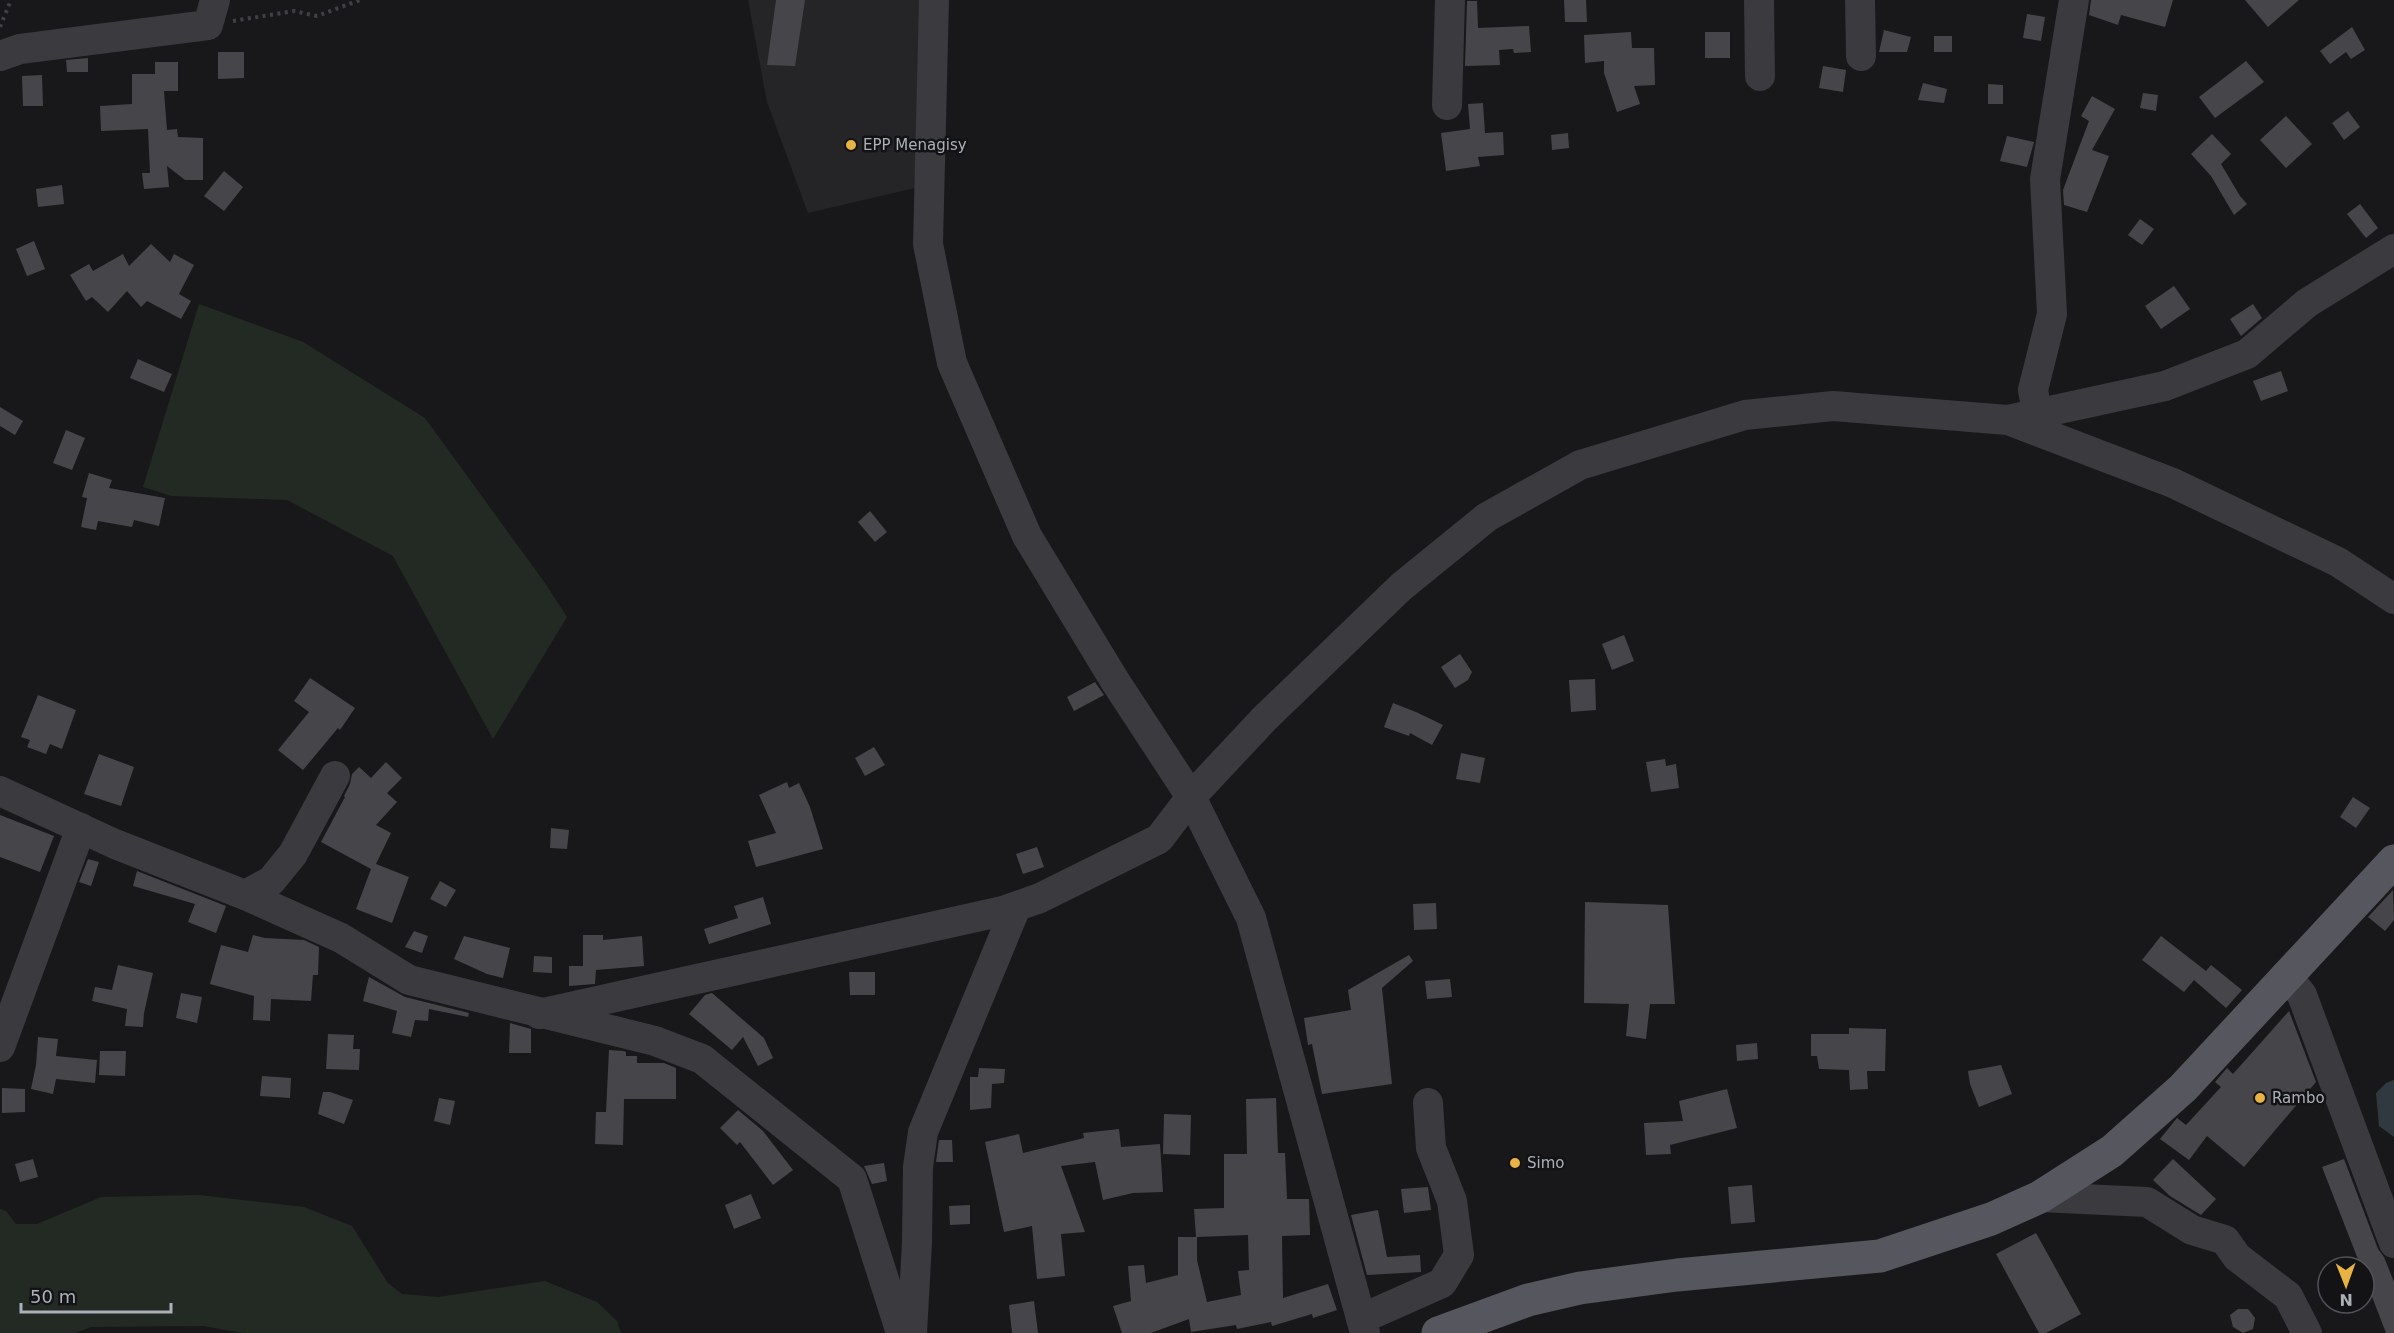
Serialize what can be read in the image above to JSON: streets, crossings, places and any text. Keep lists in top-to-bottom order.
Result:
{
  "places": ["EPP Menagisy", "Rambo", "Simo"],
  "scale_bar": "50 m",
  "north": "bottom"
}
